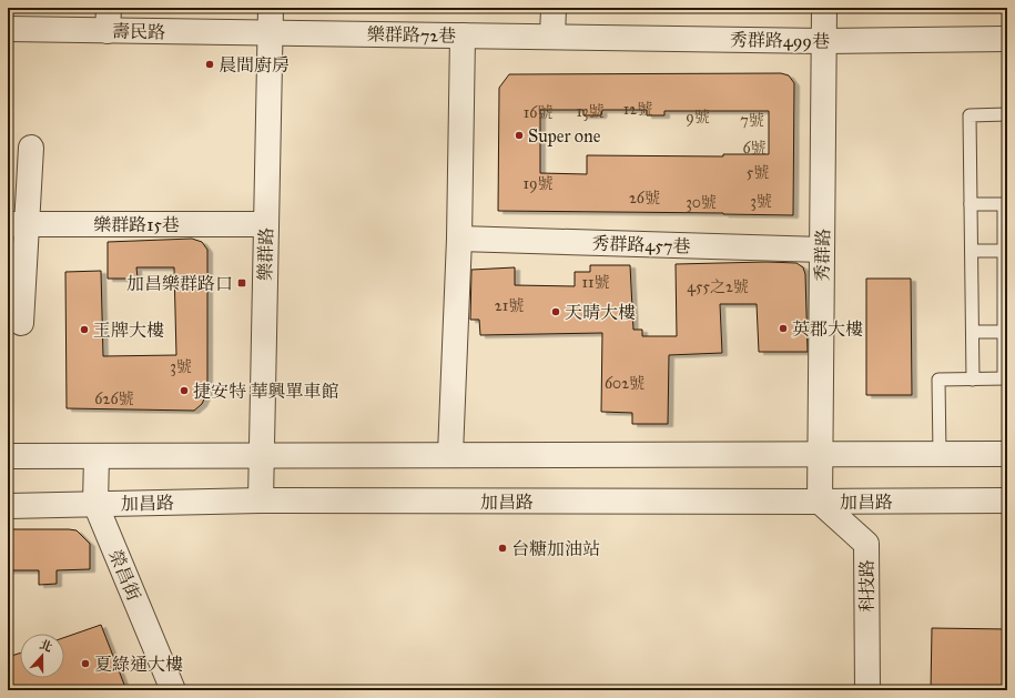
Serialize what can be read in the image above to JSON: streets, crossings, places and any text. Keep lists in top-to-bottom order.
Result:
{
  "streets": {
    "street": [
      "壽民路",
      "樂群路72巷",
      "秀群路499巷",
      "樂群路15巷",
      "秀群路457巷",
      "樂群路",
      "秀群路",
      "加昌路",
      "榮昌街",
      "科技路"
    ]
  },
  "crossings": [
    ["壽民路", "樂群路72巷"],
    ["壽民路", "樂群路"],
    ["樂群路72巷", "秀群路499巷"],
    ["樂群路72巷", "樂群路"],
    ["秀群路499巷", "秀群路"],
    ["樂群路15巷", "樂群路"],
    ["秀群路457巷", "秀群路"],
    ["樂群路", "加昌路"],
    ["秀群路", "加昌路"],
    ["秀群路", "科技路"],
    ["加昌路", "榮昌街"],
    ["加昌路", "科技路"]
  ],
  "places": {
    "other": [
      "晨間廚房",
      "Super one",
      "天晴大樓",
      "英郡大樓",
      "王牌大樓",
      "捷安特 華興單車館",
      "台糖加油站",
      "夏綠通大樓"
    ],
    "transit": ["加昌樂群路口"]
  },
  "house_numbers": [
    "12號",
    "13號",
    "16號",
    "9號",
    "7號",
    "6號",
    "5號",
    "19號",
    "26號",
    "3號",
    "30號",
    "11號",
    "455之2號",
    "21號",
    "3號",
    "602號",
    "626號"
  ],
  "north": "top"
}
